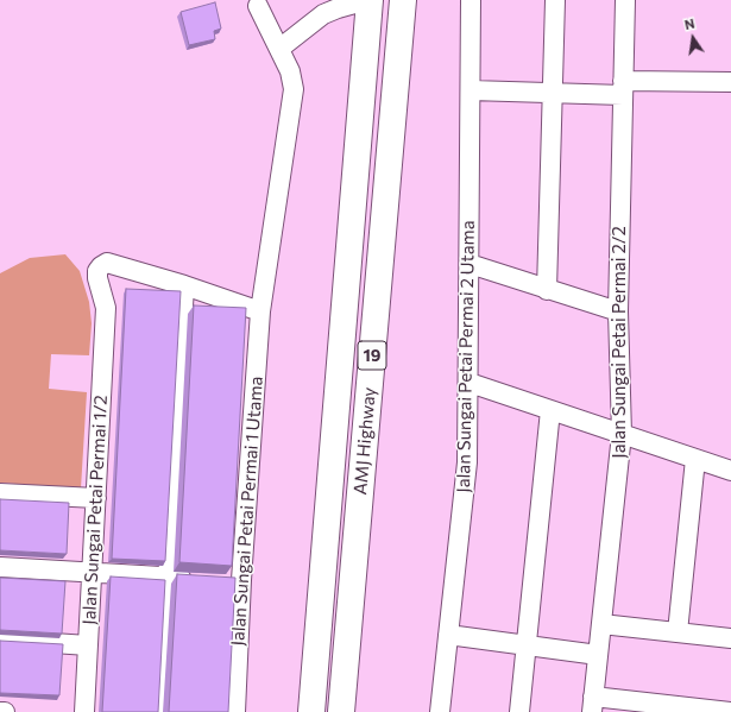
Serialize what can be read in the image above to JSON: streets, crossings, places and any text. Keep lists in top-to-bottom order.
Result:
{
  "streets": {
    "highway": ["19", "AMJ Highway"],
    "street": [
      "Jalan Sungai Petai Permai 2/2",
      "Jalan Sungai Petai Permai 2 Utama",
      "Jalan Sungai Petai Permai 1/2",
      "Jalan Sungai Petai Permai 1 Utama"
    ]
  },
  "north": "top"
}
